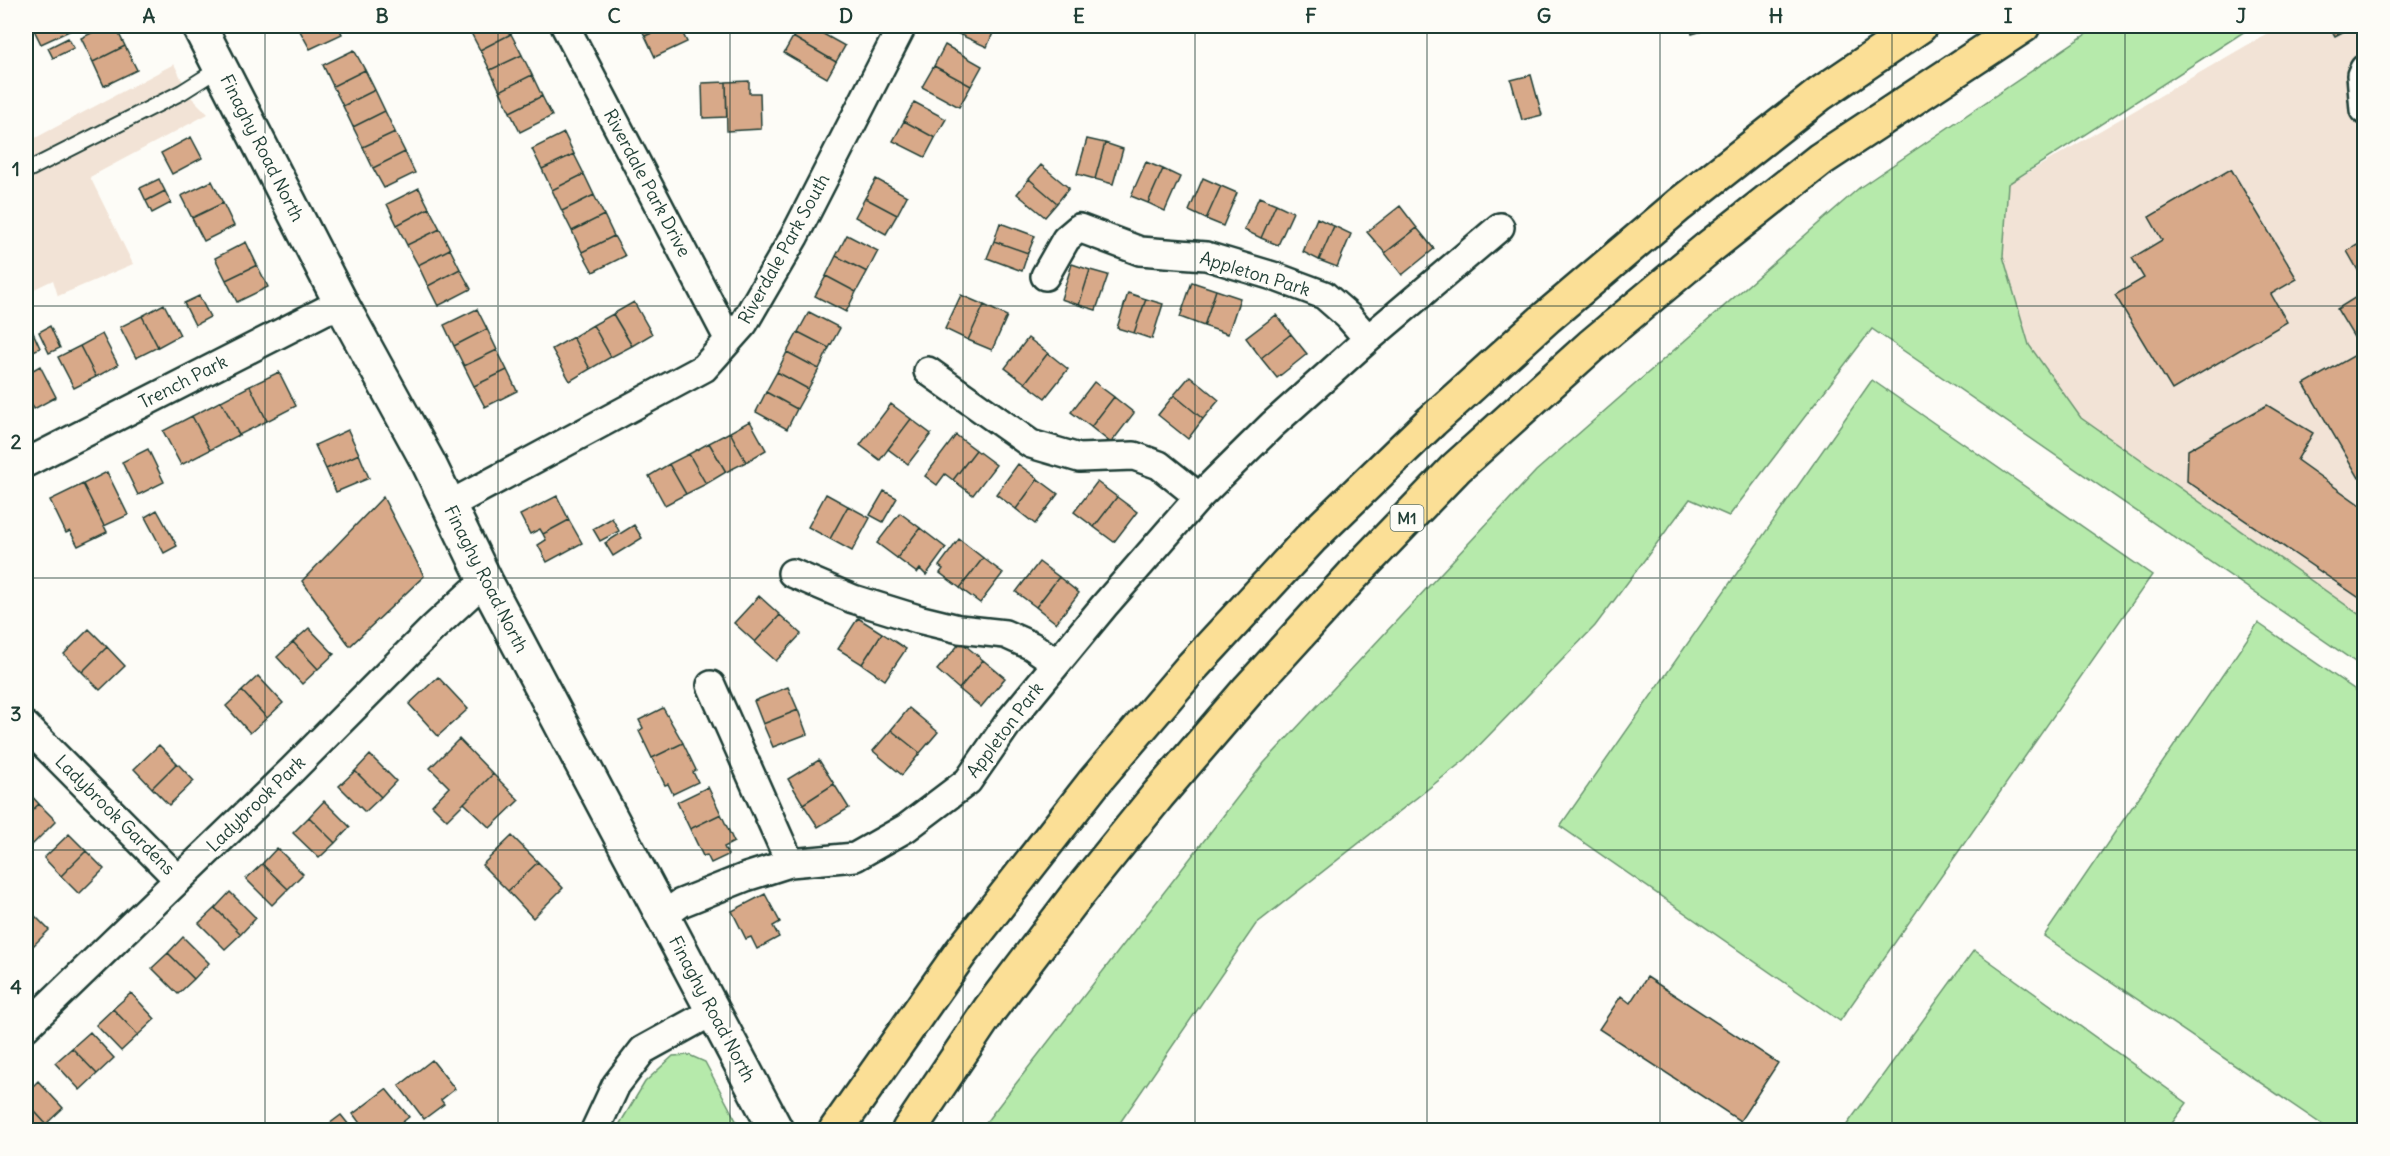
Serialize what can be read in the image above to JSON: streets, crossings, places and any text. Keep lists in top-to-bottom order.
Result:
{
  "streets": {
    "highway": ["M1"],
    "street": [
      "Finaghy Road North",
      "Riverdale Park Drive",
      "Riverdale Park South",
      "Appleton Park",
      "Trench Park",
      "Ladybrook Park",
      "Ladybrook Gardens"
    ]
  },
  "crossings": [
    ["Finaghy Road North", "Riverdale Park South"],
    ["Finaghy Road North", "Appleton Park"],
    ["Finaghy Road North", "Trench Park"],
    ["Finaghy Road North", "Ladybrook Park"],
    ["Riverdale Park Drive", "Riverdale Park South"],
    ["Ladybrook Park", "Ladybrook Gardens"]
  ],
  "grid": {
    "columns": [
      "A",
      "B",
      "C",
      "D",
      "E",
      "F",
      "G",
      "H",
      "I",
      "J"
    ],
    "rows": [
      "1",
      "2",
      "3",
      "4"
    ]
  }
}
